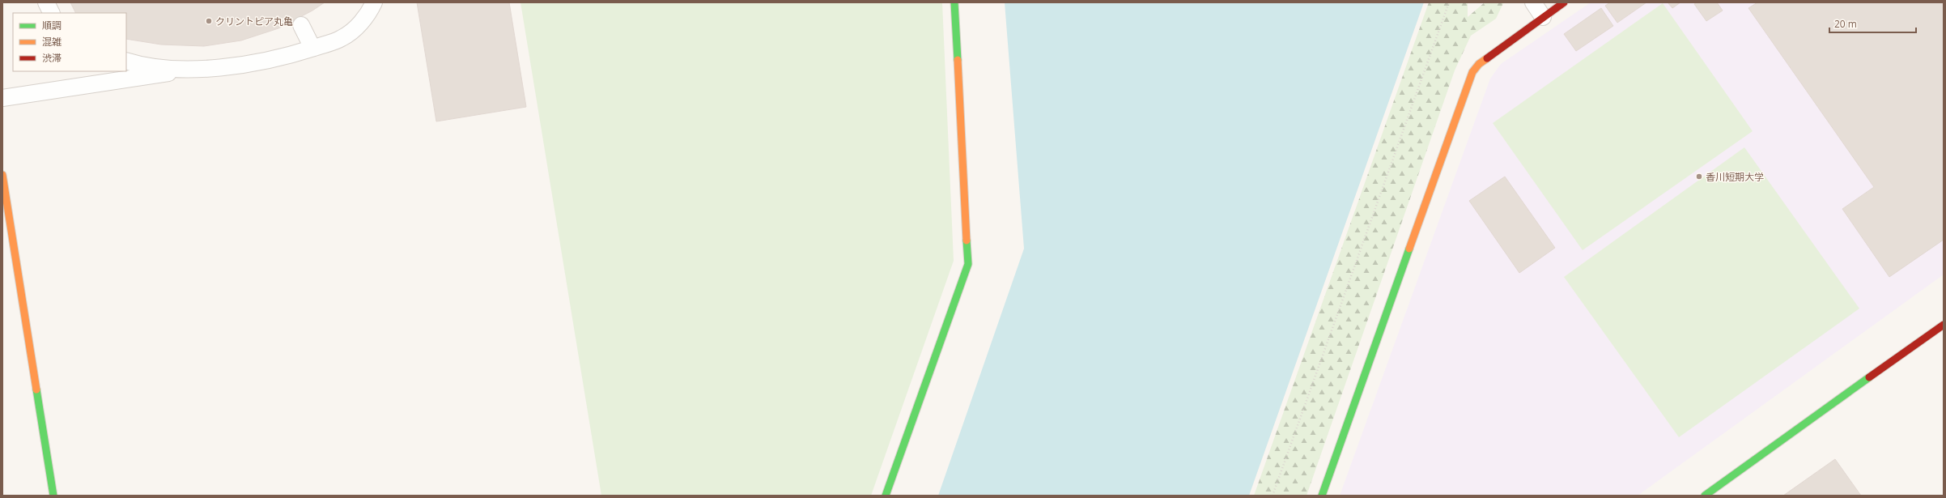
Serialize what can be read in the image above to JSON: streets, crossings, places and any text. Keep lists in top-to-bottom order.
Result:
{
  "places": ["クリントピア丸亀", "香川短期大学"],
  "legend": ["順調", "混雑", "渋滞"],
  "scale_bar": "20 m"
}
